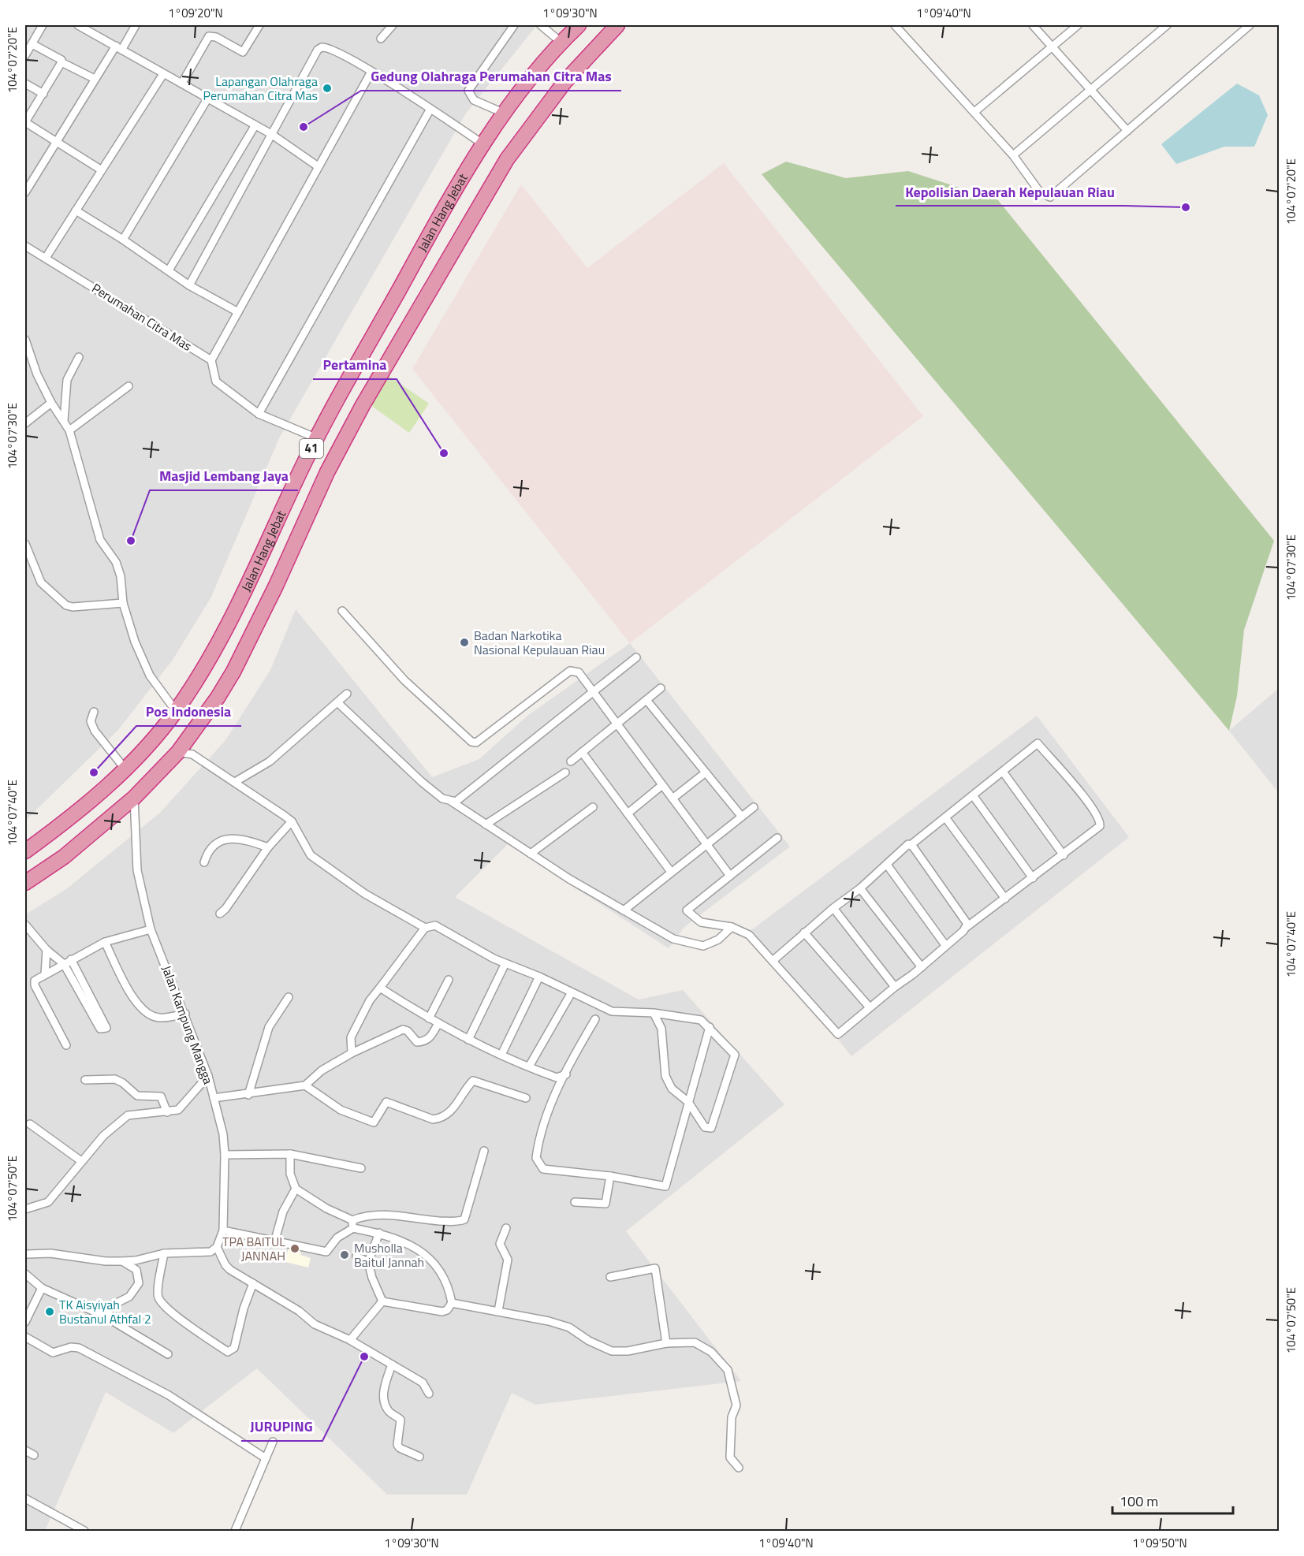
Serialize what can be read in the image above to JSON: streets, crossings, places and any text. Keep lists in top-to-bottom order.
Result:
{
  "streets": {
    "highway": ["Jalan Hang Jebat", "41"],
    "street": ["Perumahan Citra Mas", "Jalan Kampung Mangga"]
  },
  "places": [
    "Lapangan Olahraga Perumahan Citra Mas",
    "Gedung Olahraga Perumahan Citra Mas",
    "Kepolisian Daerah Kepulauan Riau",
    "Pertamina",
    "Masjid Lembang Jaya",
    "Badan Narkotika Nasional Kepulauan Riau",
    "Pos Indonesia",
    "TPA BAITUL JANNAH",
    "Musholla Baitul Jannah",
    "TK Aisyiyah Bustanul Athfal 2",
    "JURUPING"
  ],
  "scale_bar": "100 m",
  "coordinates": [
    "1°09'20\"N",
    "1°09'30\"N",
    "1°09'40\"N",
    "104°07'20\"E",
    "104°07'30\"E",
    "104°07'40\"E",
    "104°07'50\"E",
    "1°09'50\"N"
  ]
}
